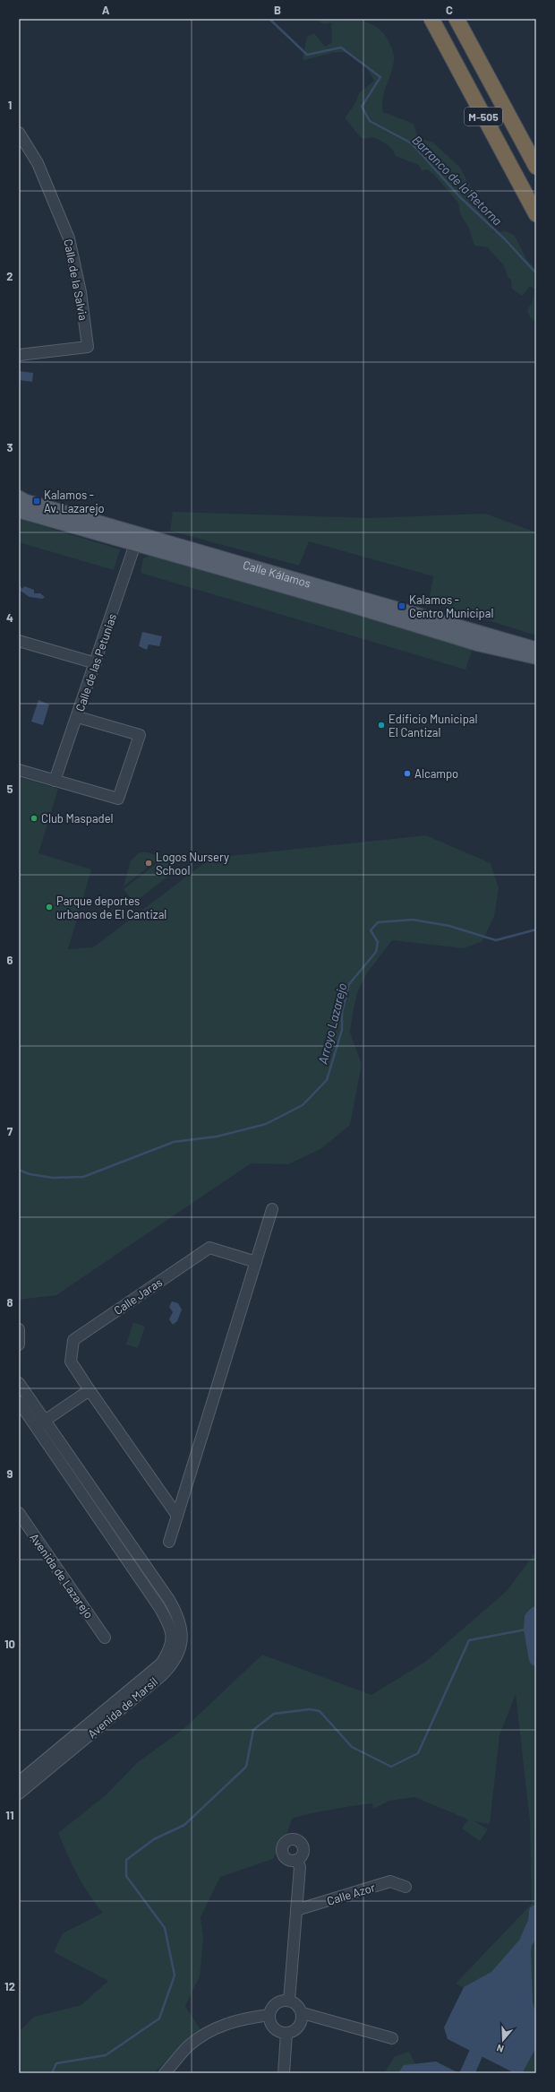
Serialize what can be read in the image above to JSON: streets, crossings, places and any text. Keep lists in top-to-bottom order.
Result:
{
  "streets": {
    "highway": ["M-505"],
    "main road": ["Calle Kálamos"],
    "street": [
      "Calle de la Salvia",
      "Calle de las Petunias",
      "Calle Jaras",
      "Avenida de Lazarejo",
      "Avenida de Marsil",
      "Calle Azor"
    ]
  },
  "crossings": [
    ["Calle Kálamos", "Calle de las Petunias"]
  ],
  "water": ["Barranco de la Retorna", "Arroyo Lazarejo"],
  "places": {
    "transit": ["Kalamos - Av. Lazarejo", "Kalamos - Centro Municipal"],
    "other": [
      "Edificio Municipal El Cantizal",
      "Alcampo",
      "Club Maspadel",
      "Logos Nursery School",
      "Parque deportes urbanos de El Cantizal"
    ]
  },
  "north": "bottom",
  "grid": {
    "columns": ["A", "B", "C"],
    "rows": [
      "1",
      "2",
      "3",
      "4",
      "5",
      "6",
      "7",
      "8",
      "9",
      "10",
      "11",
      "12"
    ]
  }
}
